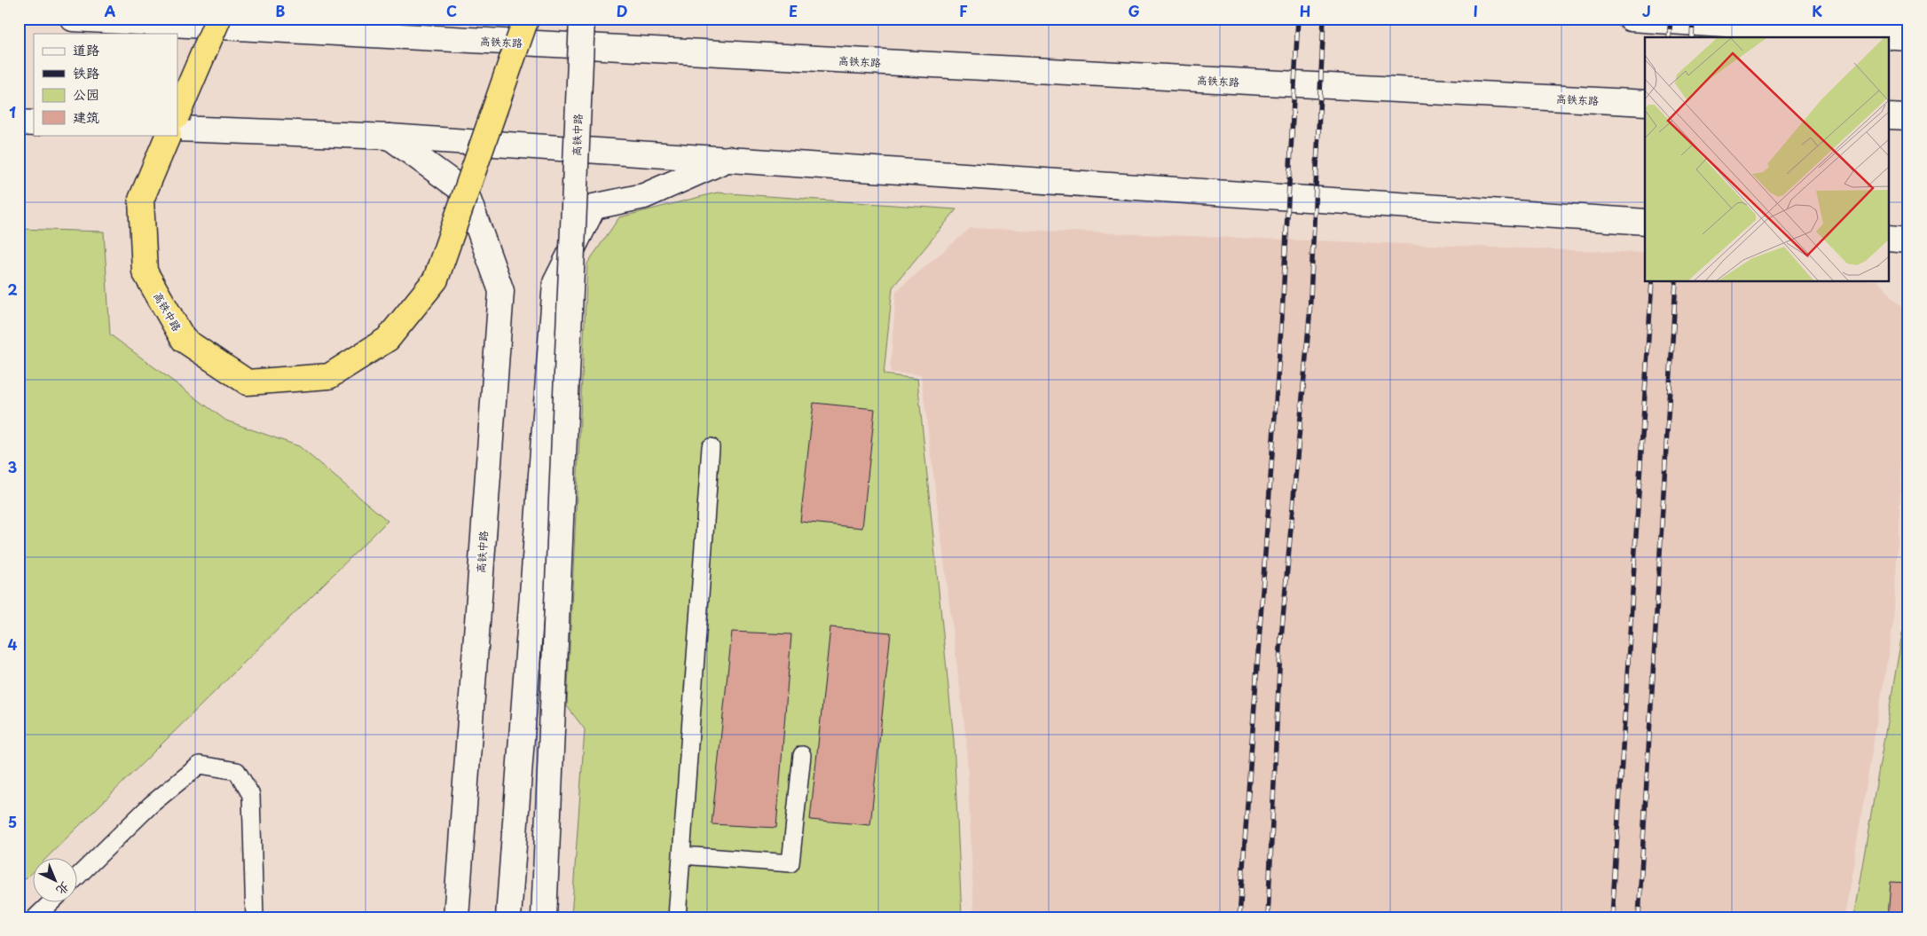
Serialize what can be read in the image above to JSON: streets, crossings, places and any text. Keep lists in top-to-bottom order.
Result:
{
  "streets": {
    "highway": ["高铁中路"],
    "main road": ["高铁东路"]
  },
  "legend": [
    "道路",
    "铁路",
    "公园",
    "建筑"
  ],
  "north": "bottom right",
  "grid": {
    "columns": [
      "A",
      "B",
      "C",
      "D",
      "E",
      "F",
      "G",
      "H",
      "I",
      "J",
      "K"
    ],
    "rows": [
      "1",
      "2",
      "3",
      "4",
      "5"
    ]
  }
}
